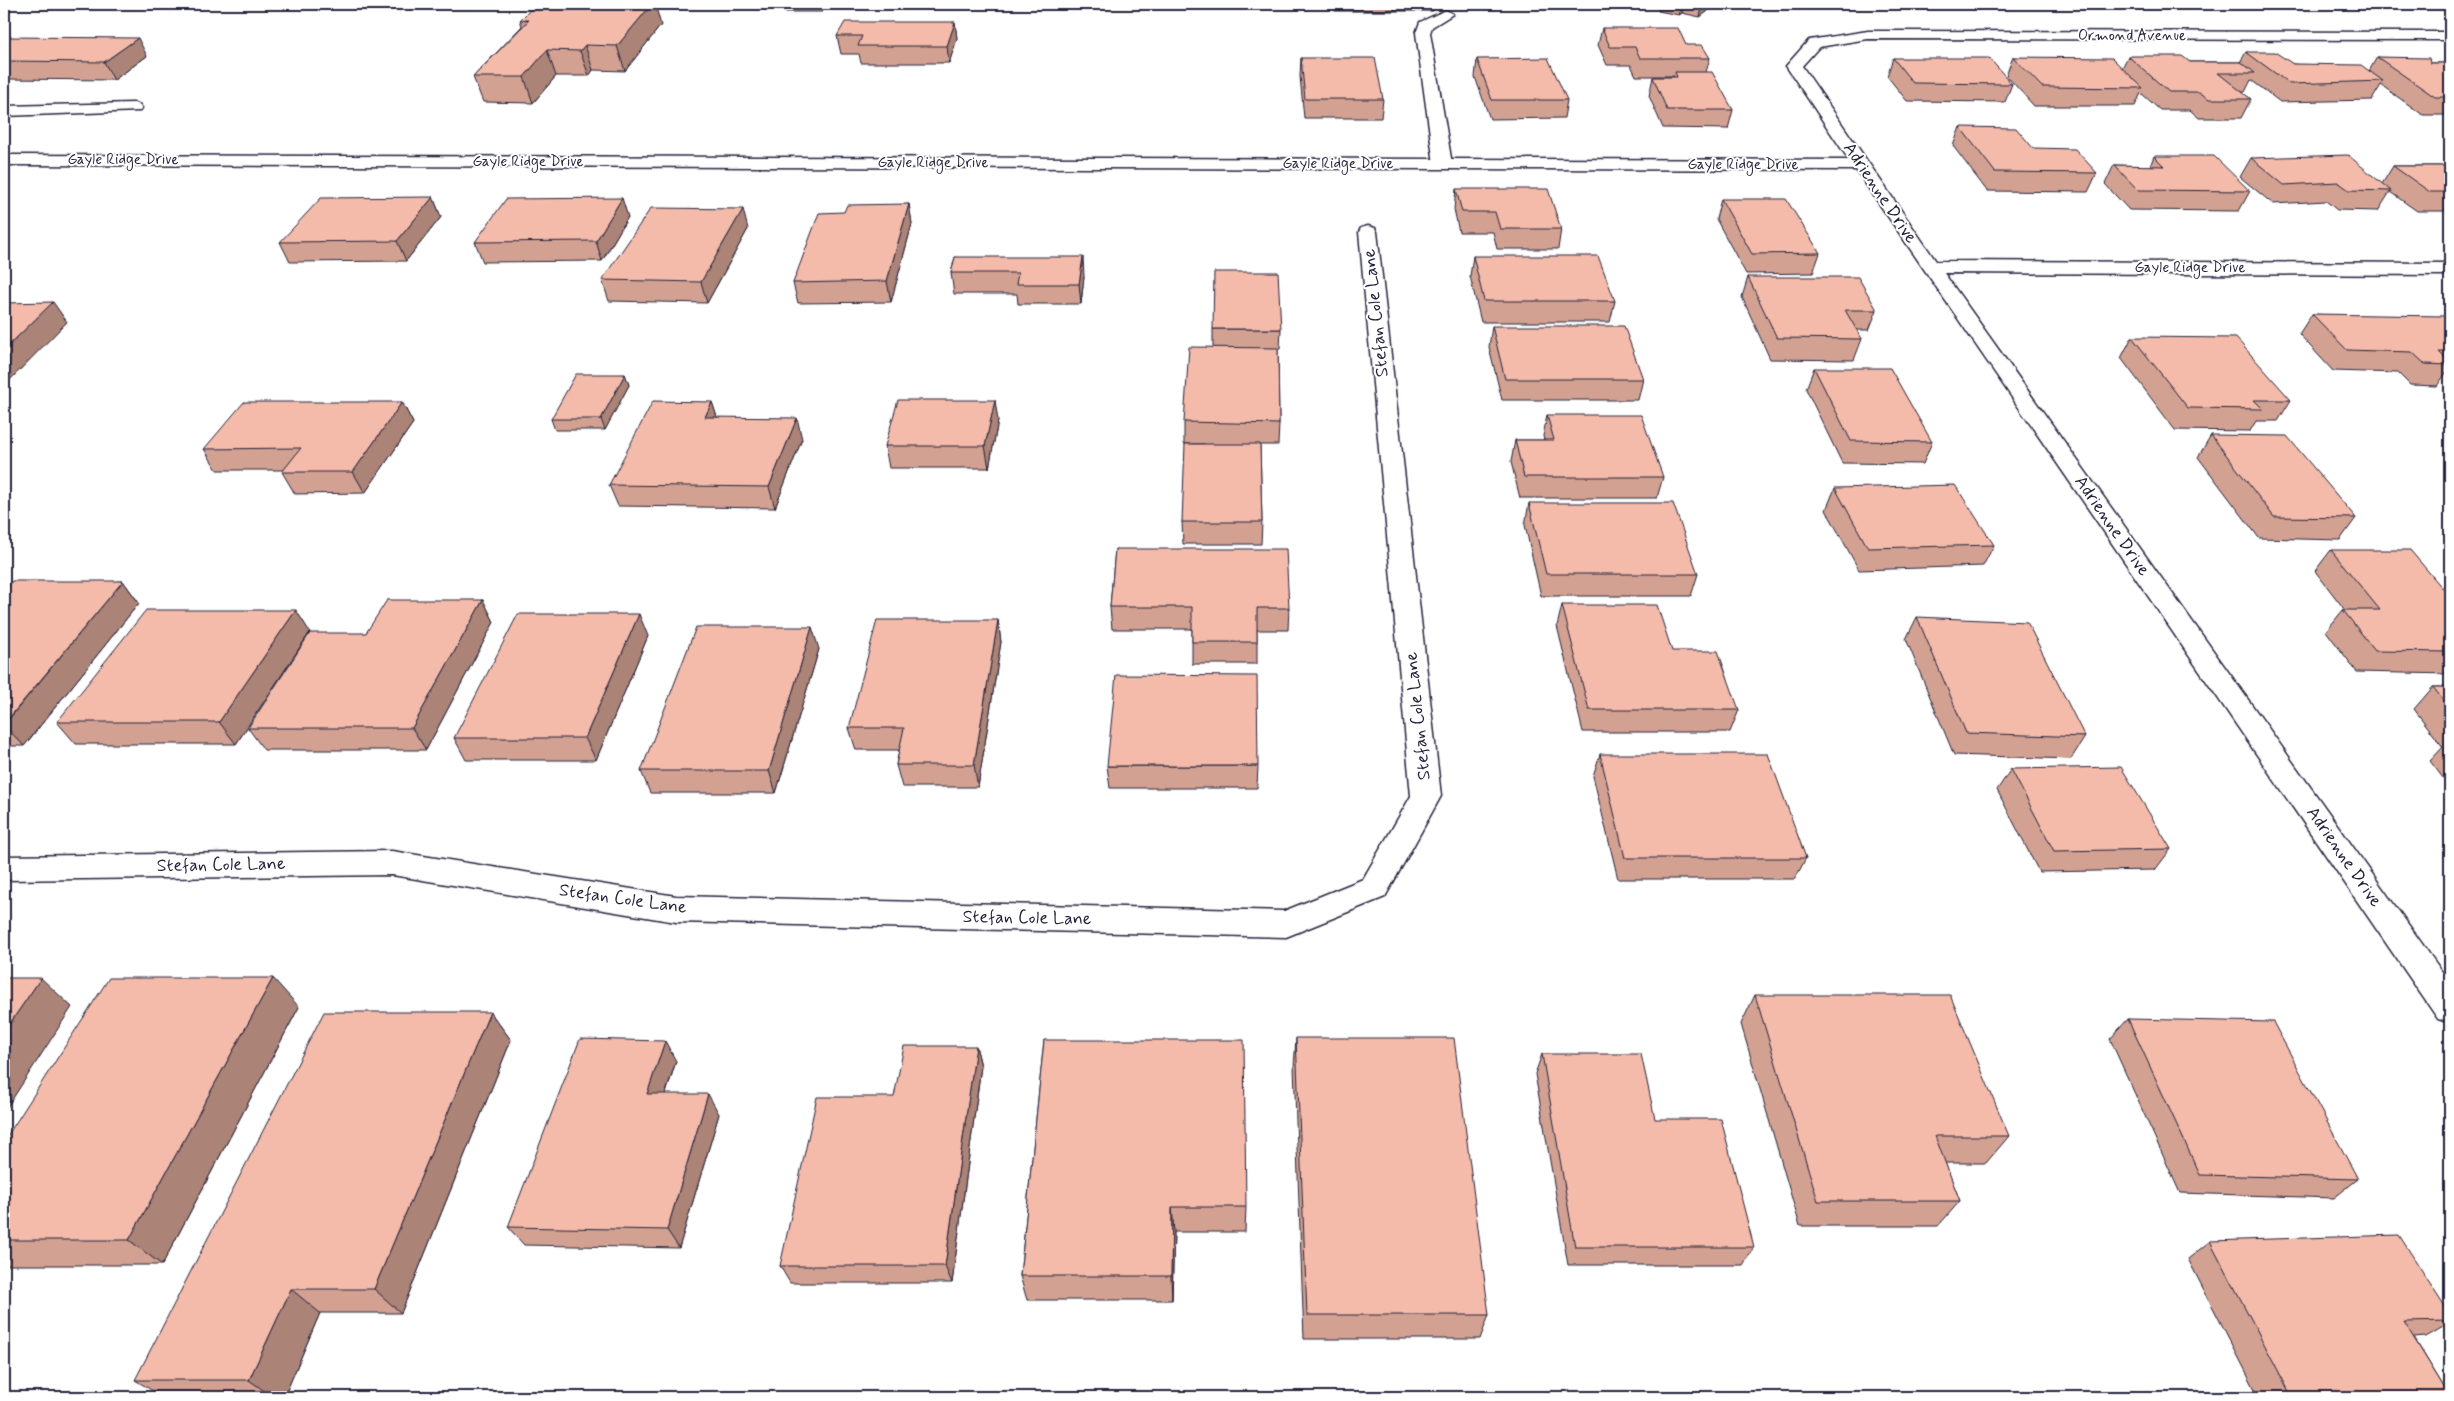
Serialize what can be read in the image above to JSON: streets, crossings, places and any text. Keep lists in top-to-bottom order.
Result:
{
  "streets": {
    "street": [
      "Ormond Avenue",
      "Gayle Ridge Drive",
      "Adrienne Drive",
      "Stefan Cole Lane"
    ]
  },
  "crossings": [
    ["Ormond Avenue", "Adrienne Drive"],
    ["Gayle Ridge Drive", "Adrienne Drive"]
  ]
}
